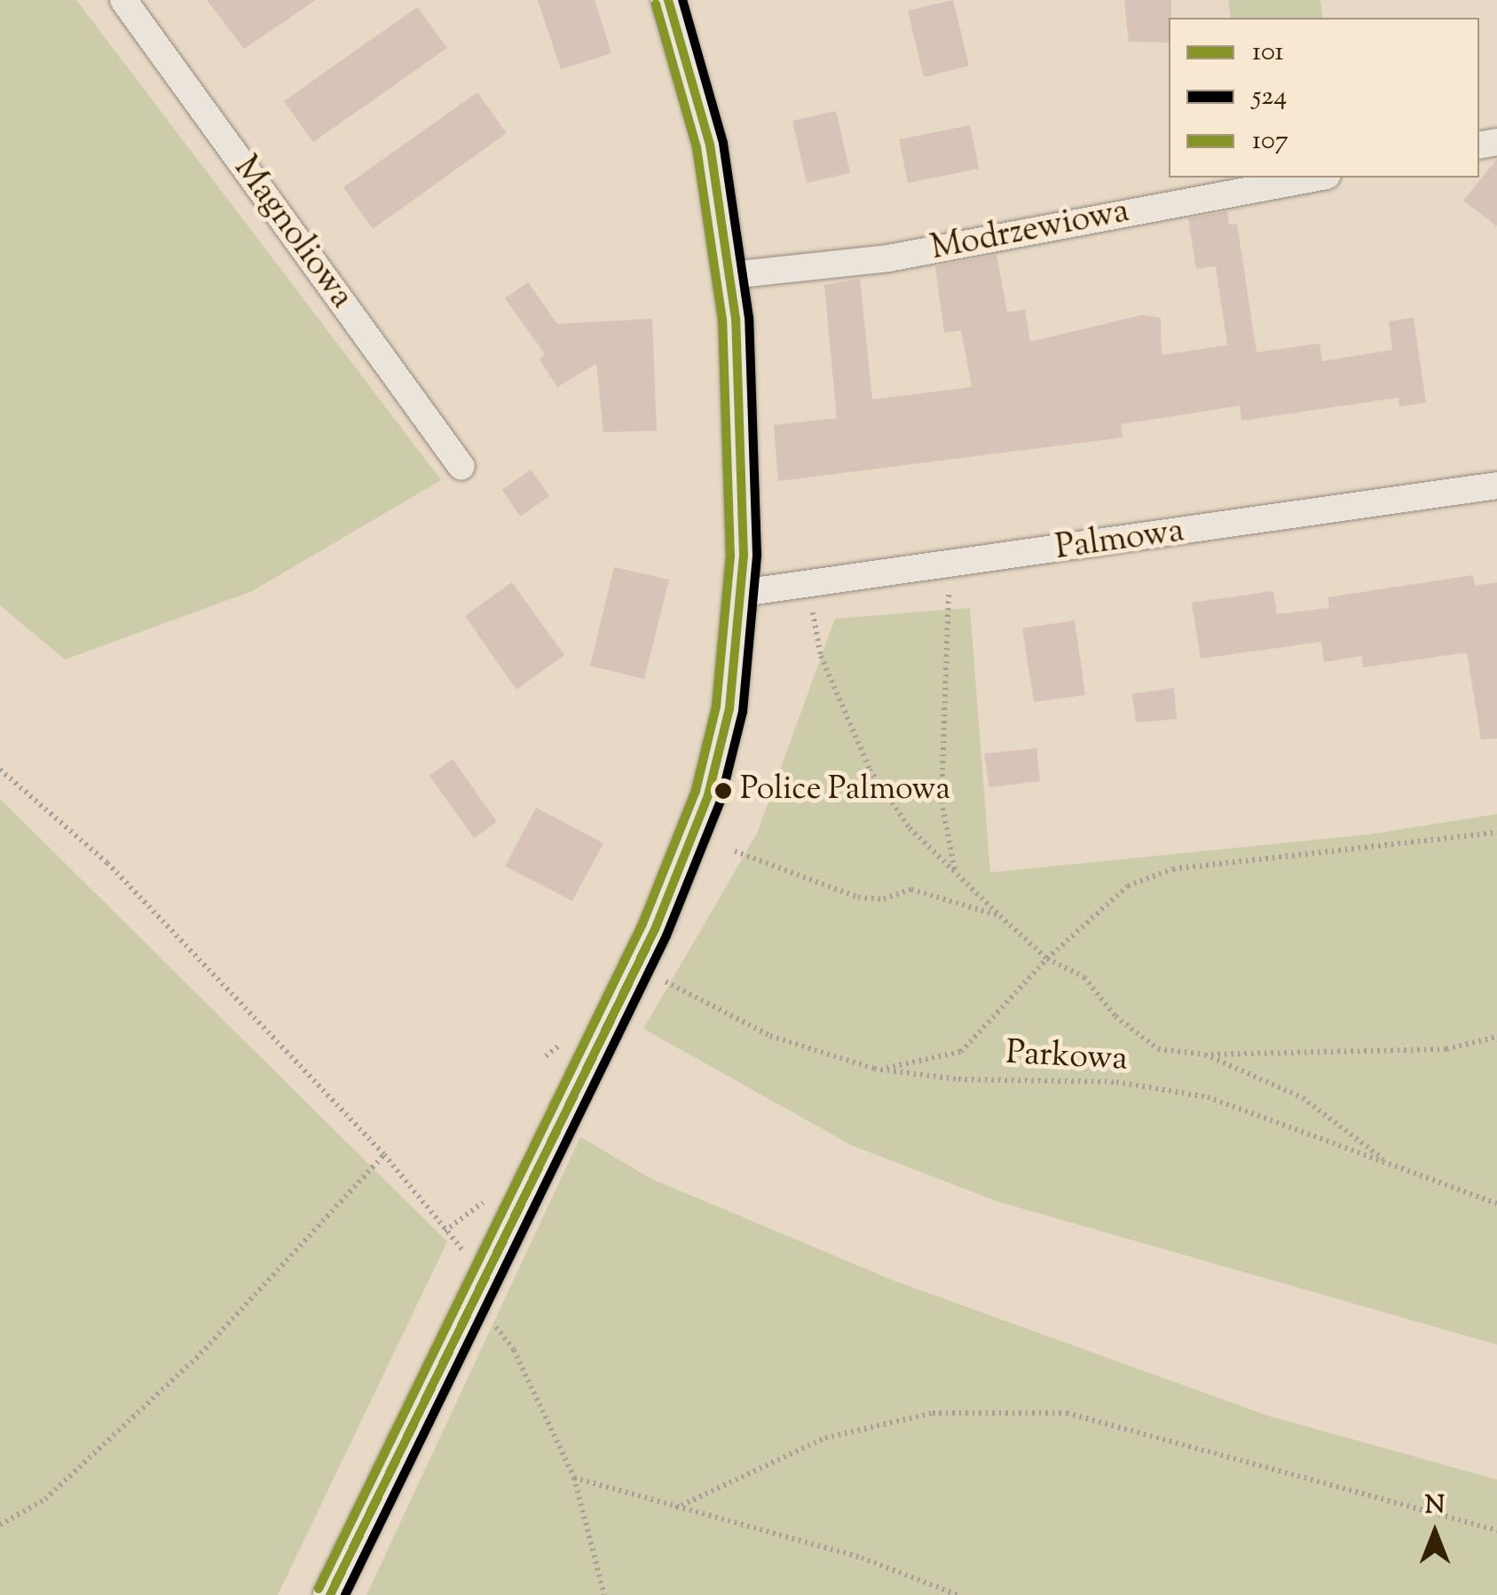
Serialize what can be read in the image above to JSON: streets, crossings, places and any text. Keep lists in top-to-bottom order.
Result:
{
  "streets": {
    "street": ["Modrzewiowa", "Magnoliowa", "Palmowa"],
    "path": ["Parkowa"]
  },
  "places": ["Police Palmowa"],
  "lines": ["transit line 101", "transit line 524", "transit line 107"],
  "legend": ["101", "524", "107"],
  "north": "top"
}
